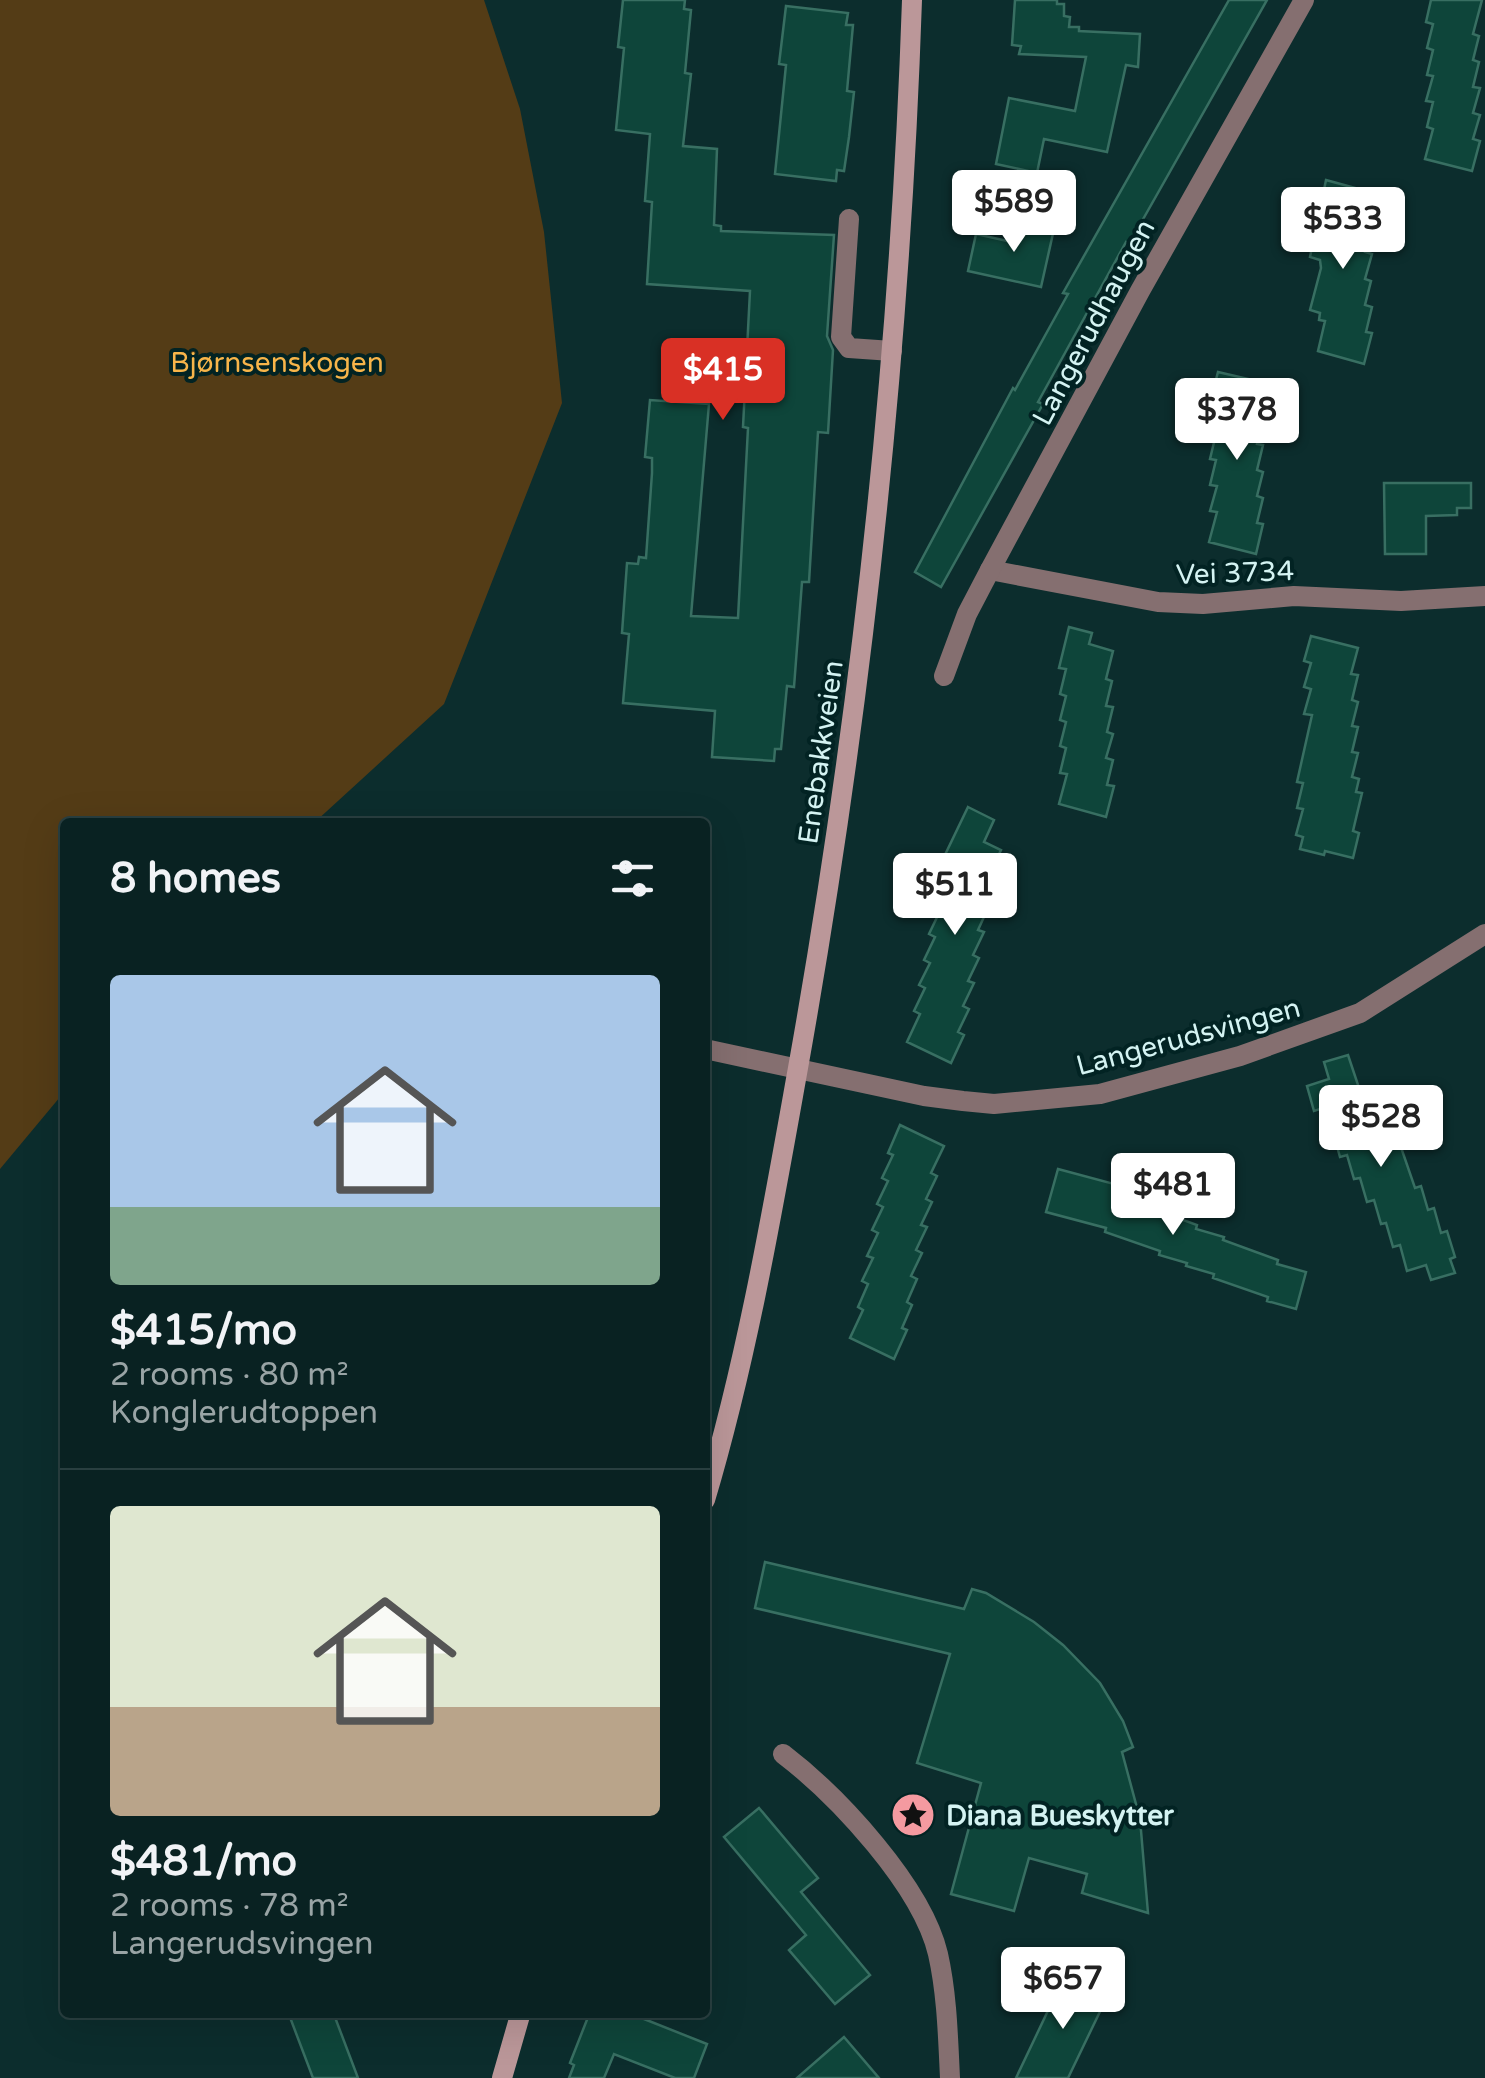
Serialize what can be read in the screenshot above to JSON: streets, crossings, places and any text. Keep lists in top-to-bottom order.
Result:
{
  "streets": {
    "main road": ["Enebakkveien"],
    "street": ["Langerudhaugen", "Vei 3734", "Langerudsvingen"]
  },
  "crossings": [
    ["Langerudhaugen", "Vei 3734"],
    ["Enebakkveien", "Langerudsvingen"]
  ],
  "parks": ["Bjørnsenskogen"],
  "places": {
    "place": ["Diana Bueskytter"]
  },
  "page": {
    "price": [
      "$589",
      "$533",
      "$415",
      "$378",
      "$511",
      "$528",
      "$481",
      "$657"
    ],
    "heading": "8 homes",
    "list": [
      {
        "name": "$415/mo",
        "note": "2 rooms · 80 m² · Konglerudtoppen"
      },
      {
        "name": "$481/mo",
        "note": "2 rooms · 78 m² · Langerudsvingen"
      }
    ]
  }
}
